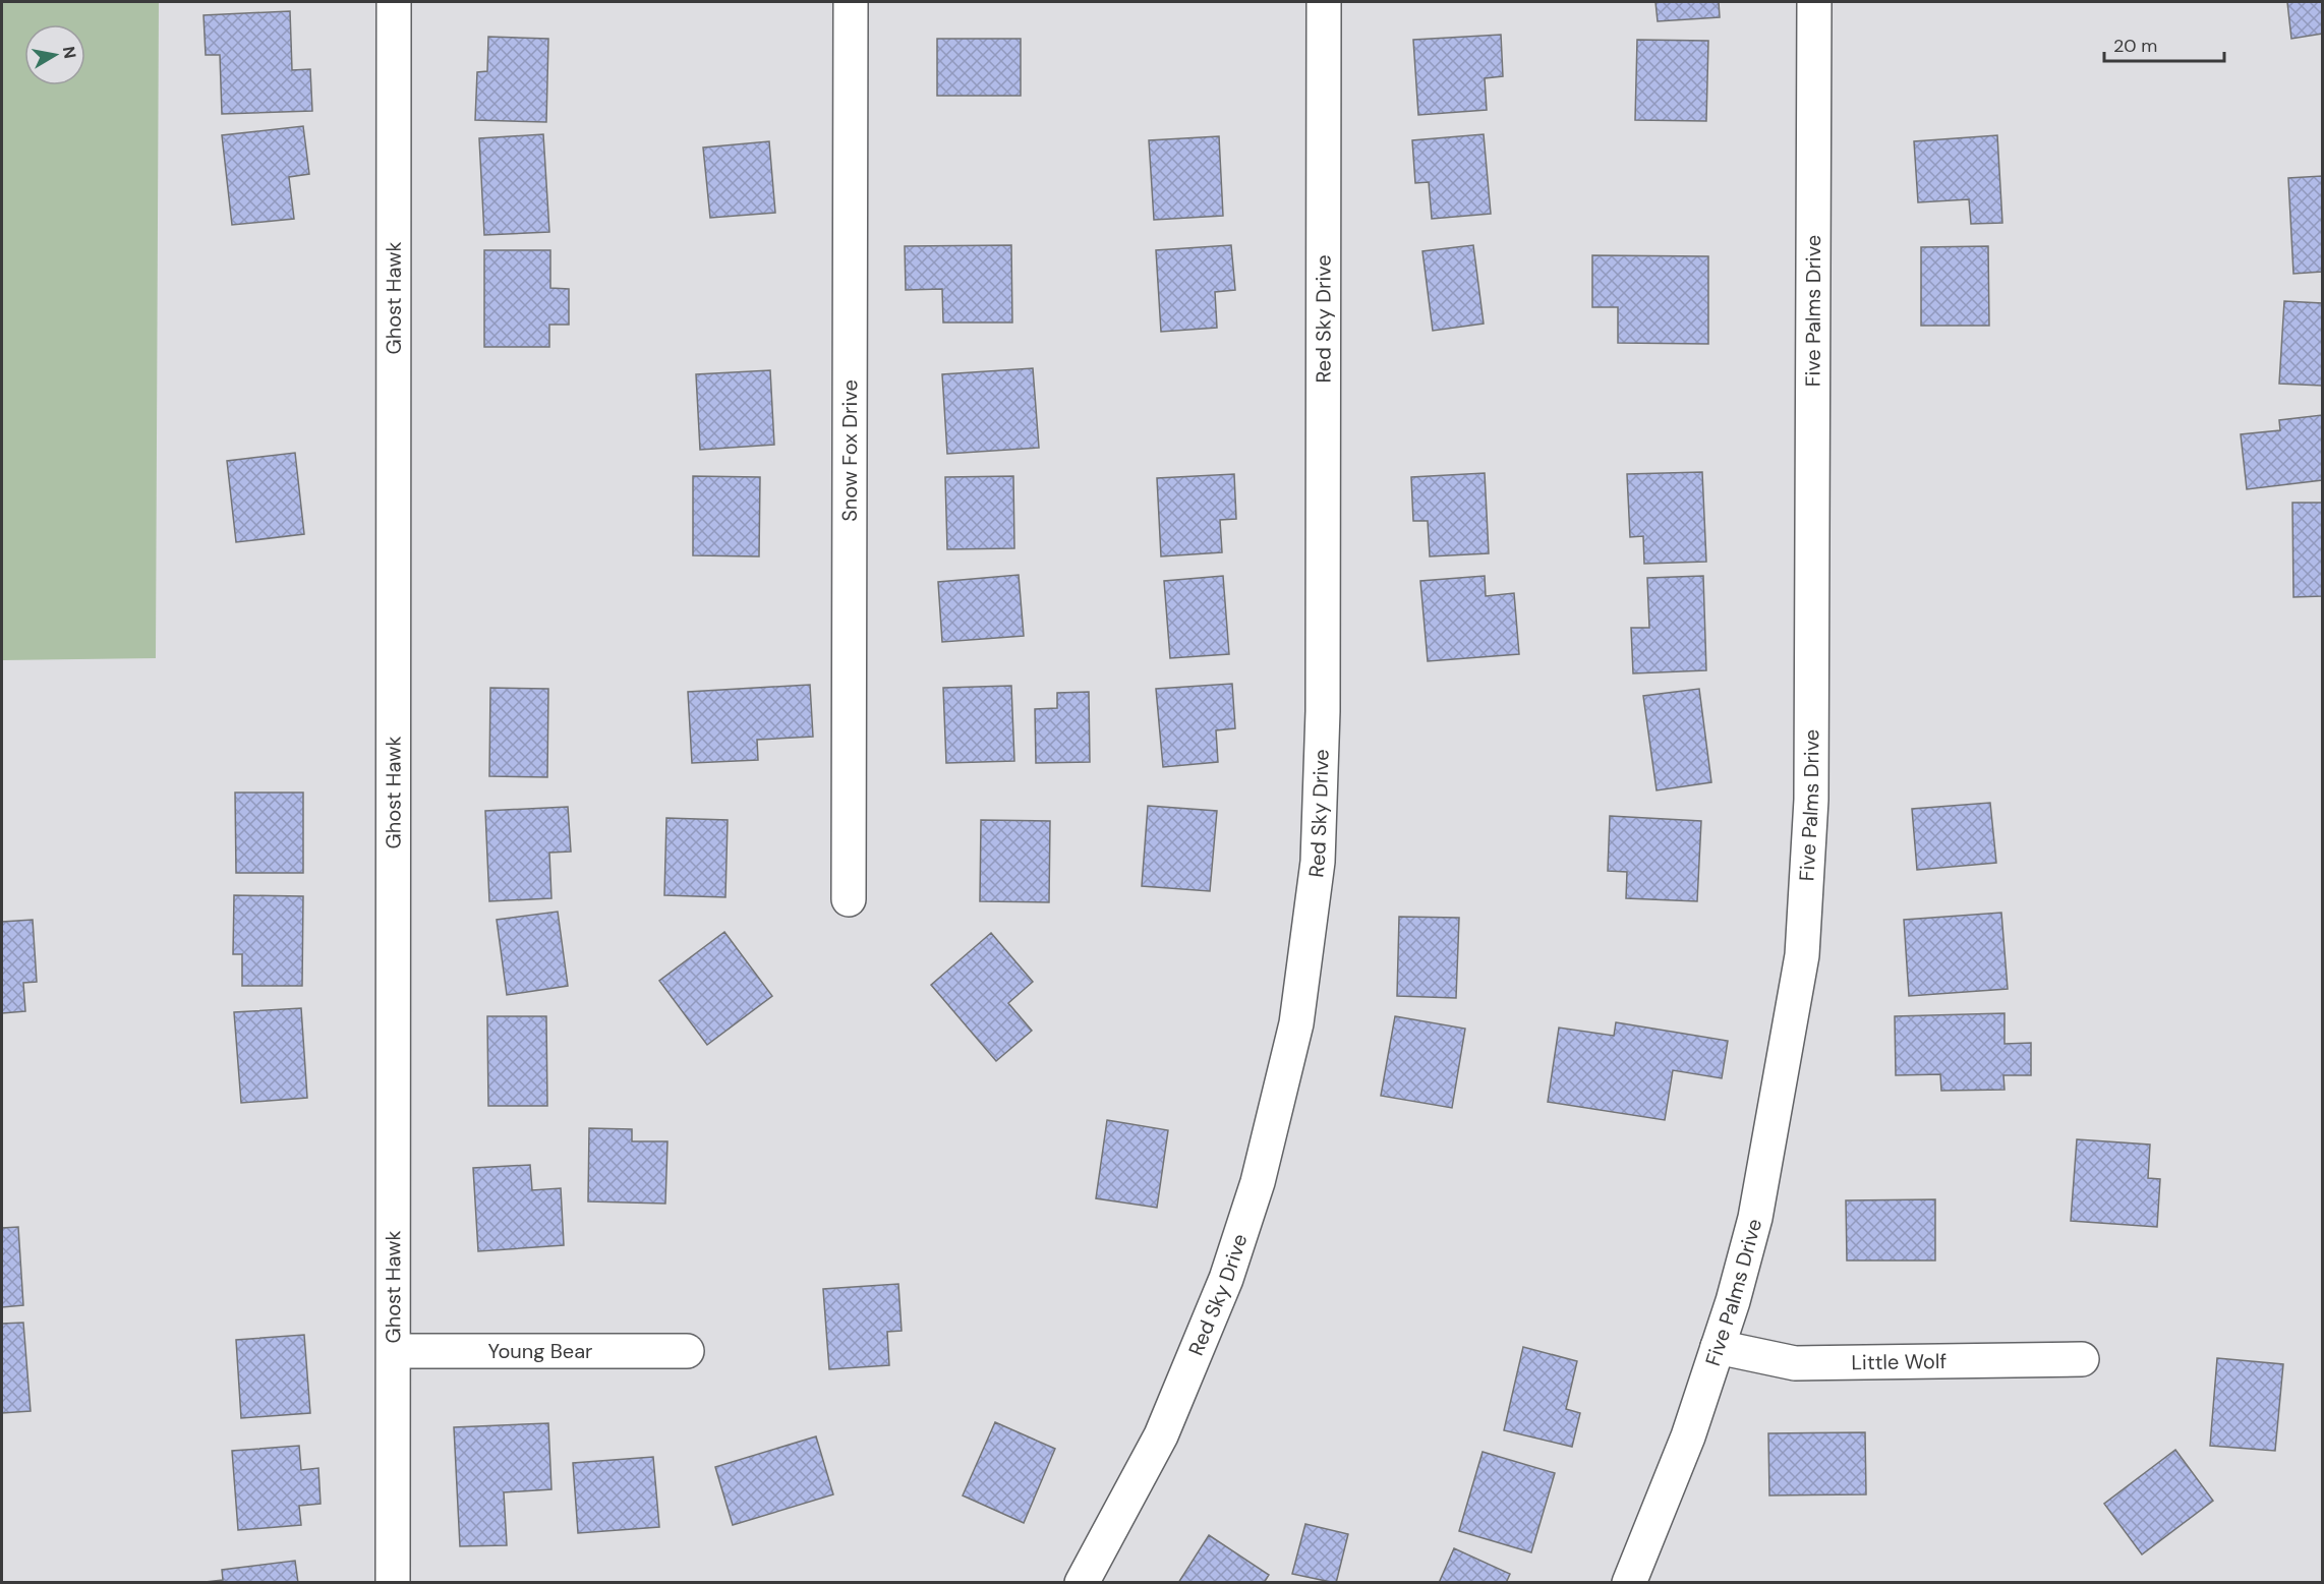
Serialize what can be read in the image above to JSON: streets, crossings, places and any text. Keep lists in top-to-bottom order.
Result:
{
  "streets": {
    "street": [
      "Ghost Hawk",
      "Five Palms Drive",
      "Red Sky Drive",
      "Snow Fox Drive",
      "Young Bear",
      "Little Wolf"
    ]
  },
  "crossings": [
    ["Ghost Hawk", "Young Bear"],
    ["Five Palms Drive", "Little Wolf"]
  ],
  "scale_bar": "20 m",
  "north": "right"
}
